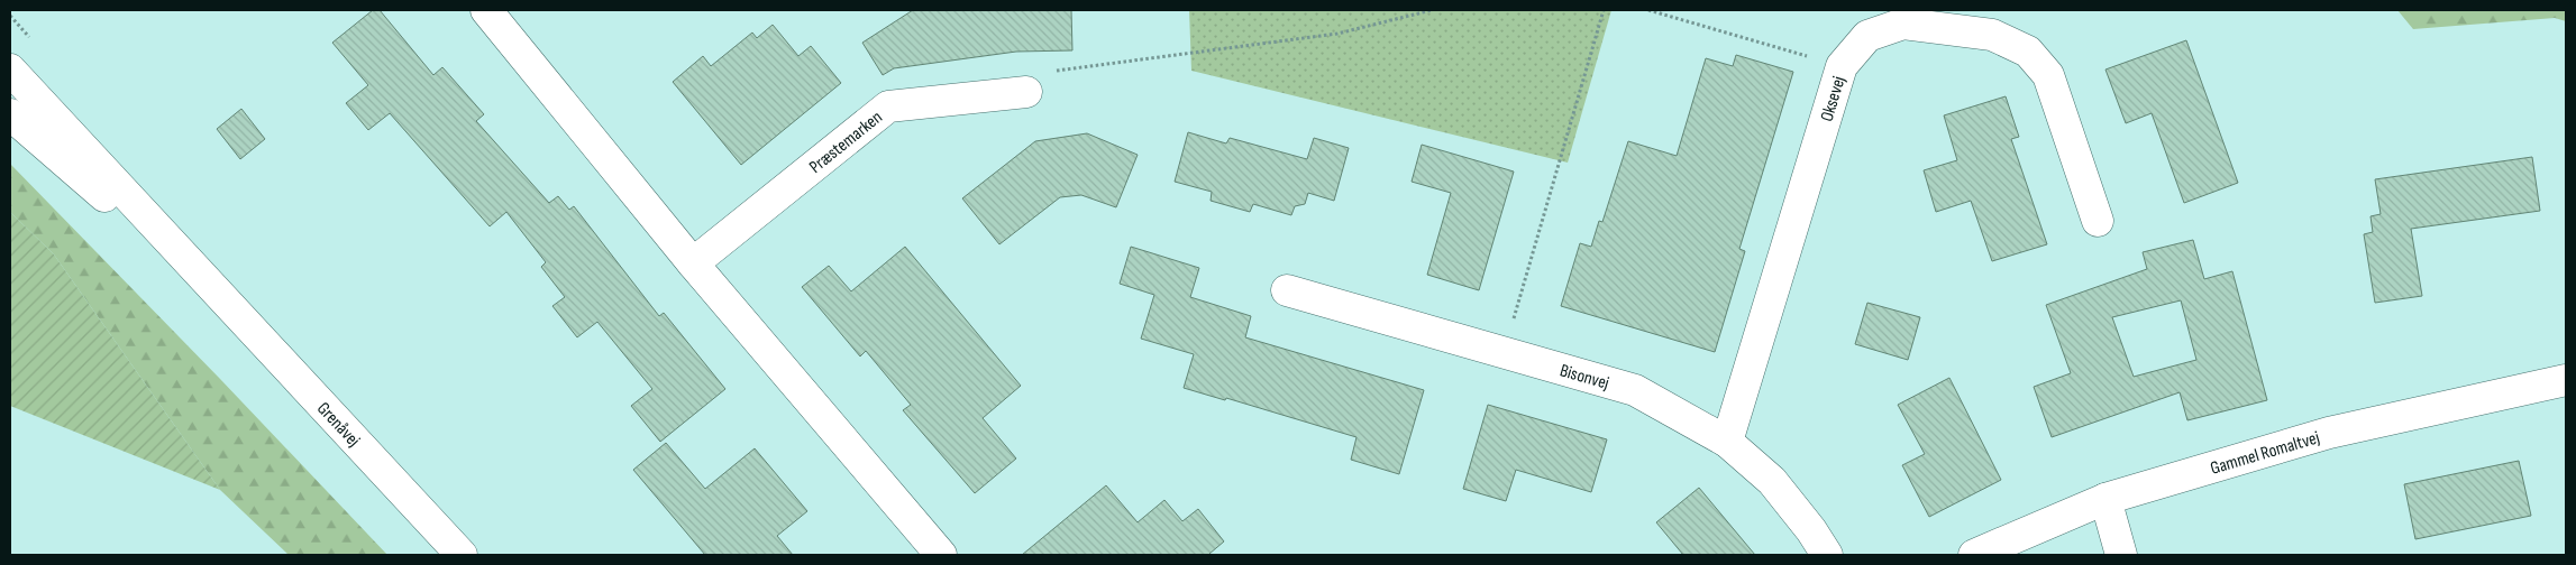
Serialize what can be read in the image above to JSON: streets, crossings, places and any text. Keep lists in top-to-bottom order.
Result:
{
  "streets": {
    "street": [
      "Oksevej",
      "Præstemarken",
      "Bisonvej",
      "Grenåvej",
      "Gammel Romaltvej"
    ]
  },
  "crossings": [
    ["Oksevej", "Bisonvej"]
  ]
}
